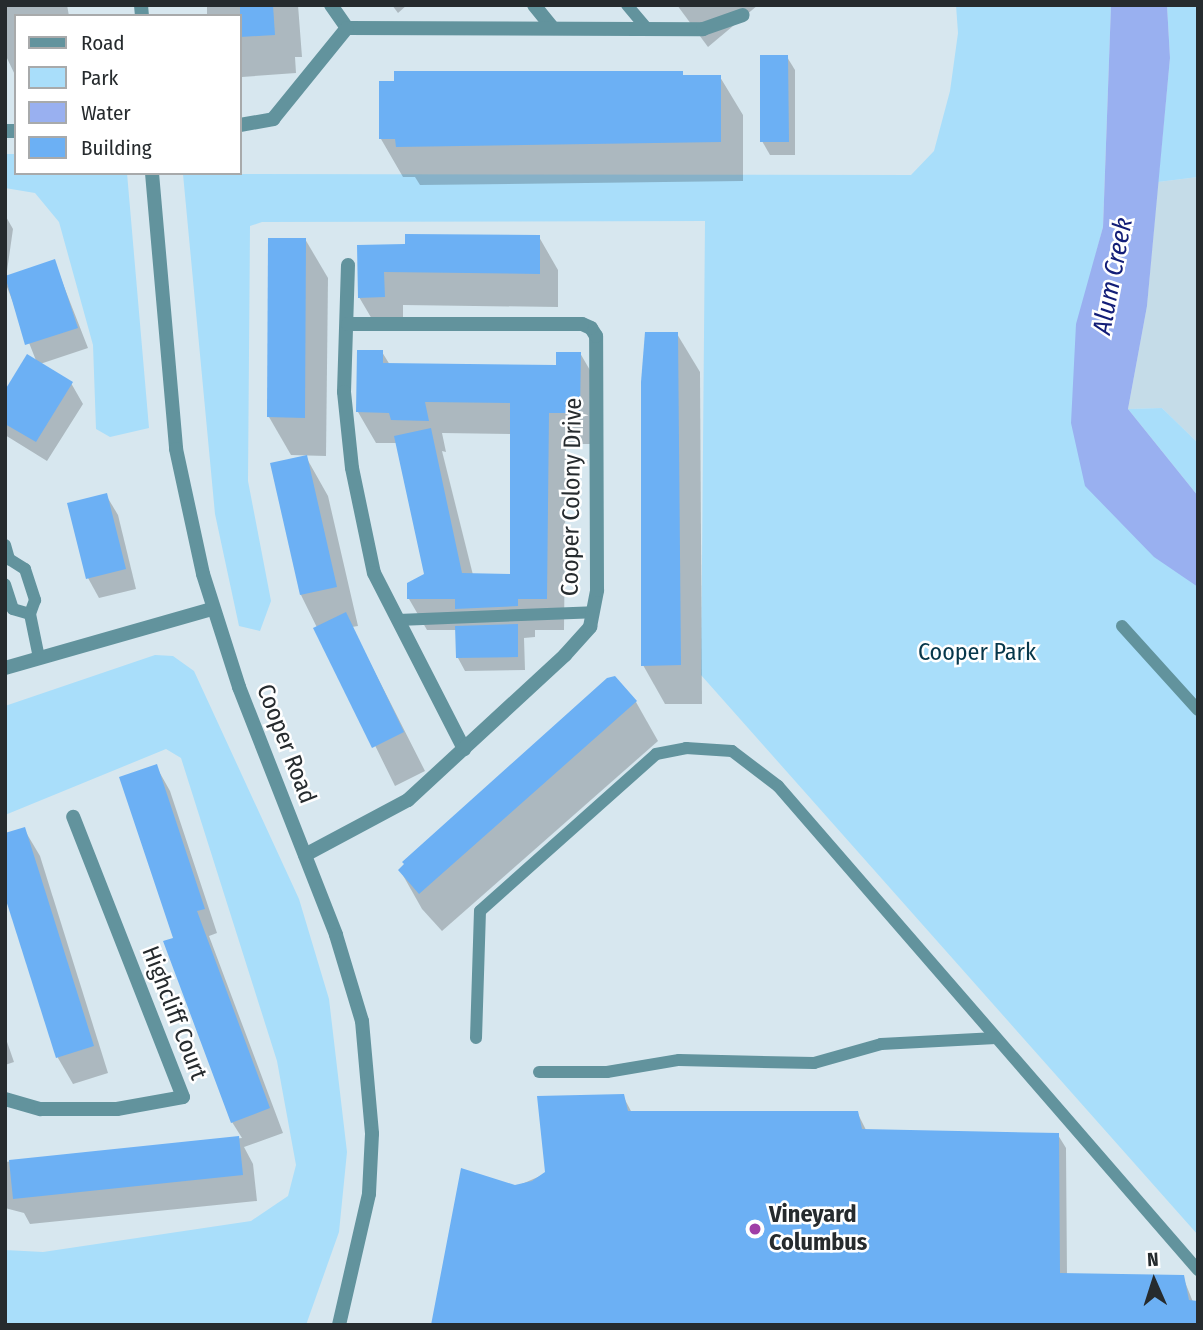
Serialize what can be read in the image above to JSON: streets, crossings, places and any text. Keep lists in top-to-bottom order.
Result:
{
  "streets": {
    "street": ["Cooper Colony Drive", "Cooper Road", "Highcliff Court"]
  },
  "crossings": [
    ["Cooper Colony Drive", "Cooper Road"]
  ],
  "water": ["Alum Creek"],
  "parks": ["Cooper Park"],
  "places": ["Vineyard Columbus"],
  "legend": [
    "Road",
    "Park",
    "Water",
    "Building"
  ],
  "north": "top"
}
